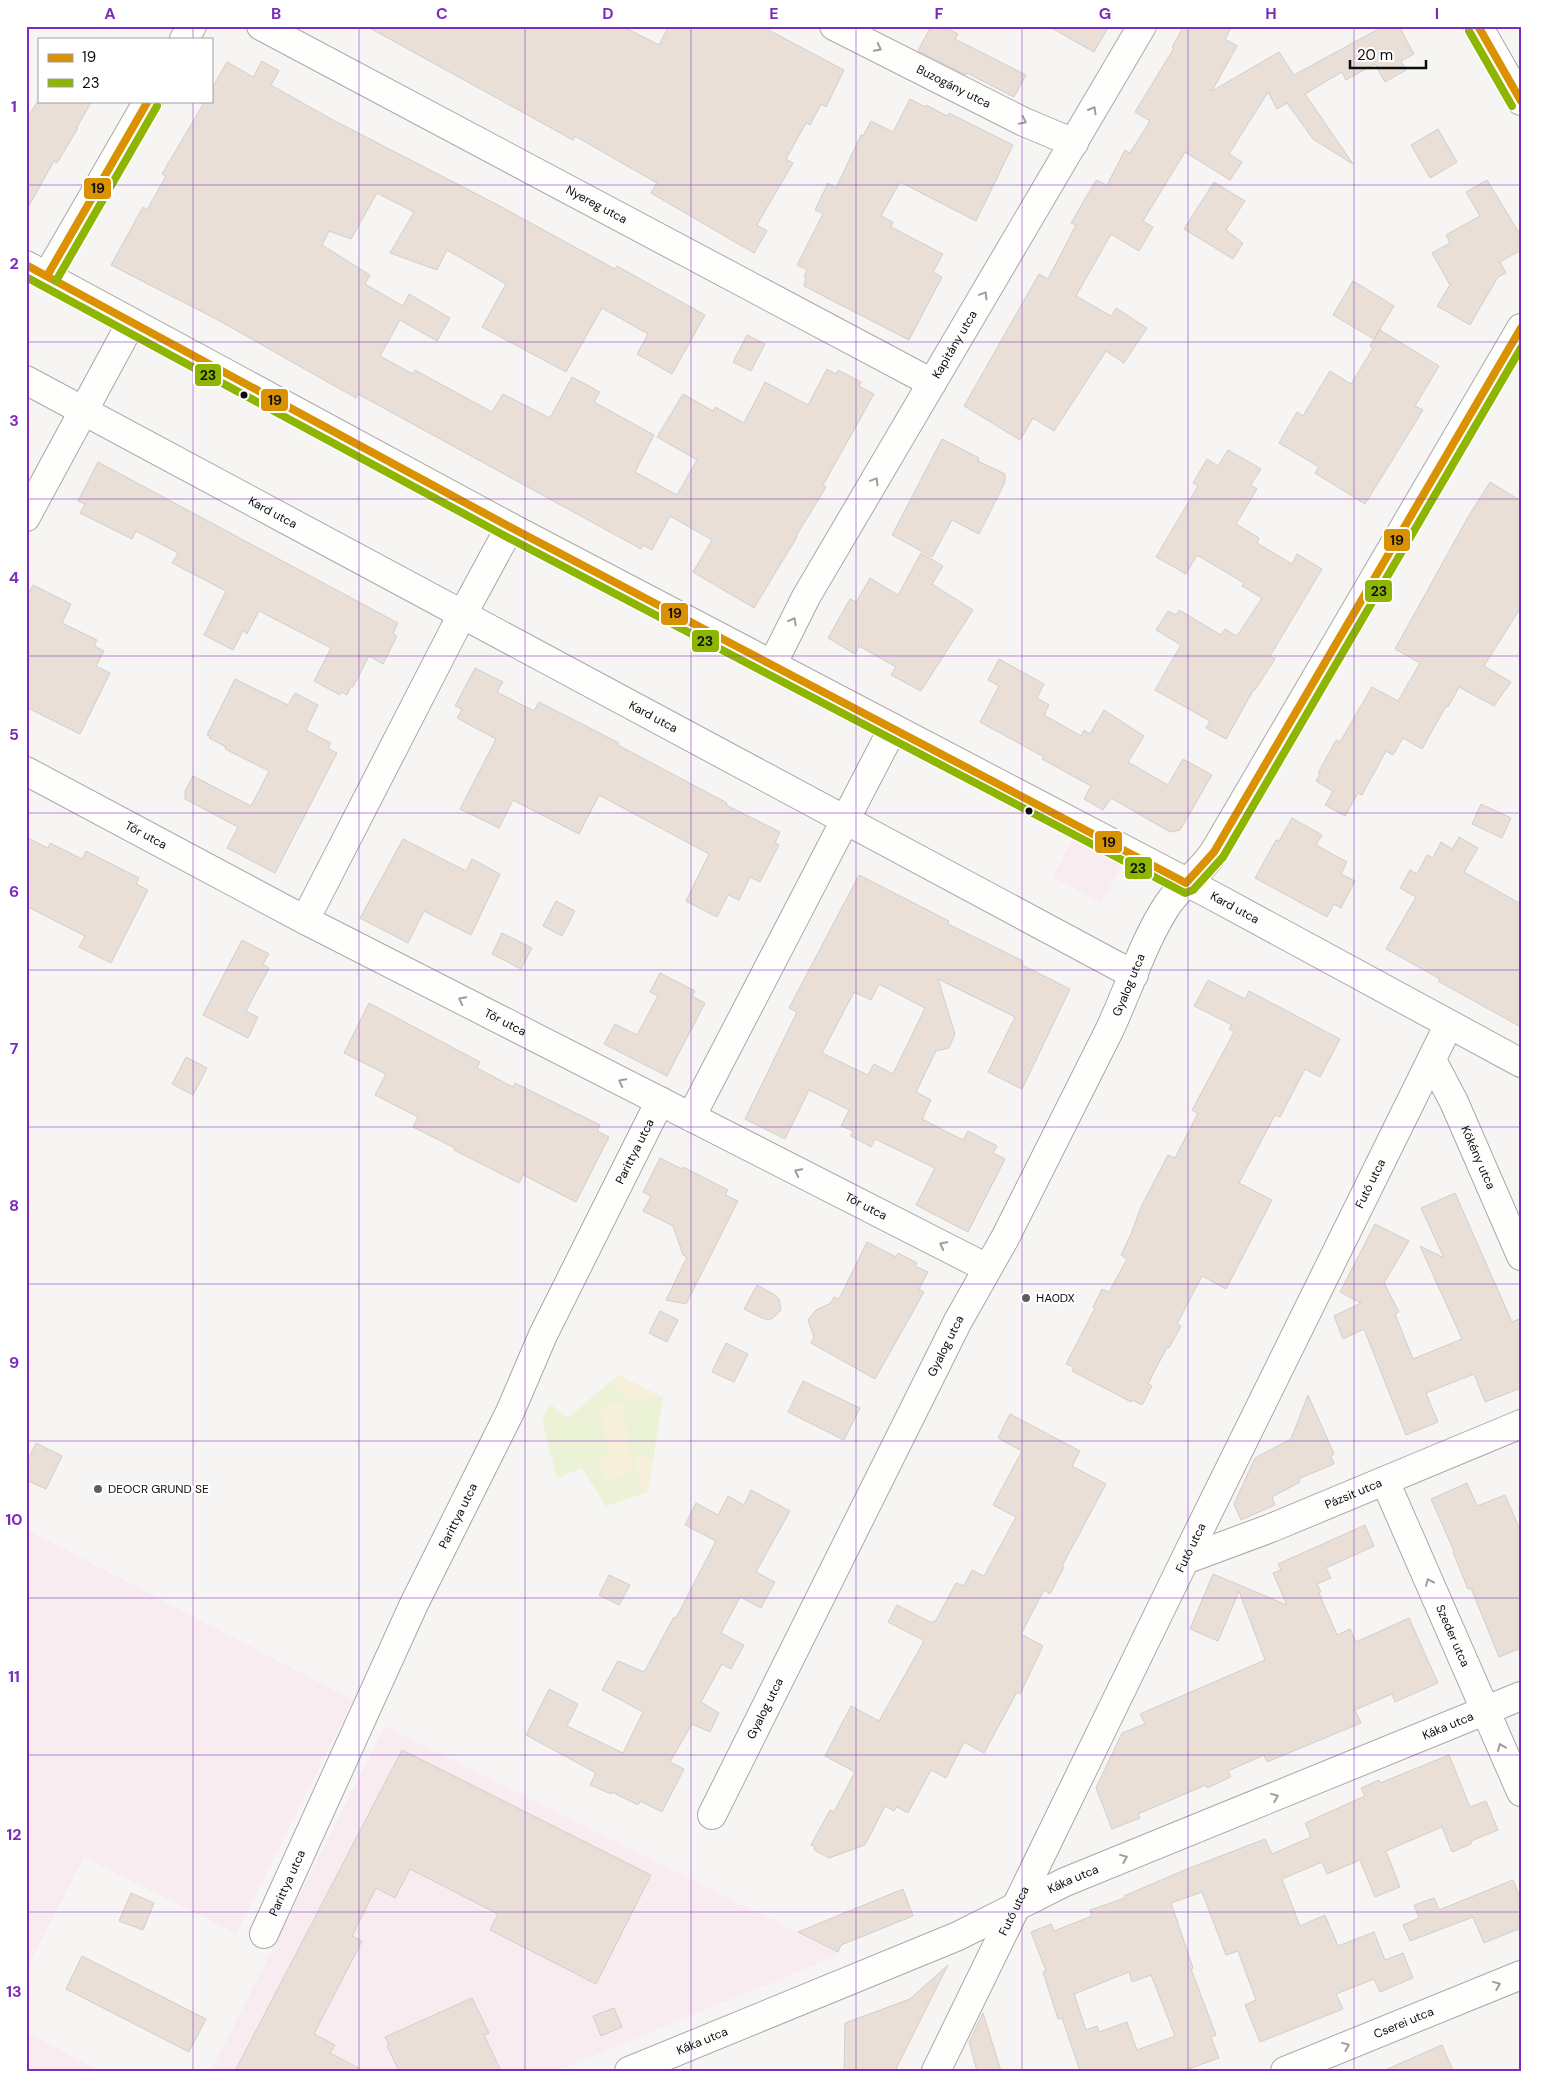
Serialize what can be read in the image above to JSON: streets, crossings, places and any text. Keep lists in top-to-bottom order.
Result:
{
  "streets": {
    "street": [
      "Buzogány utca",
      "Nyereg utca",
      "Kapitány utca",
      "Kard utca",
      "Tőr utca",
      "Gyalog utca",
      "Parittya utca",
      "Kökény utca",
      "Futó utca",
      "Pázsit utca",
      "Szeder utca",
      "Káka utca",
      "Cserei utca"
    ]
  },
  "crossings": [
    ["Buzogány utca", "Kapitány utca"],
    ["Nyereg utca", "Kapitány utca"],
    ["Kapitány utca", "Kard utca"],
    ["Kard utca", "Gyalog utca"],
    ["Kard utca", "Futó utca"],
    ["Tőr utca", "Gyalog utca"],
    ["Tőr utca", "Parittya utca"],
    ["Kökény utca", "Futó utca"],
    ["Futó utca", "Pázsit utca"],
    ["Futó utca", "Káka utca"],
    ["Pázsit utca", "Szeder utca"],
    ["Szeder utca", "Káka utca"]
  ],
  "one_way": [
    "Buzogány utca",
    "Kapitány utca",
    "Tőr utca",
    "Szeder utca",
    "Káka utca",
    "Cserei utca"
  ],
  "places": ["HA0DX", "DEOCR GRUND SE"],
  "lines": ["transit line 19", "transit line 23"],
  "legend": ["19", "23"],
  "scale_bar": "20 m",
  "grid": {
    "columns": [
      "A",
      "B",
      "C",
      "D",
      "E",
      "F",
      "G",
      "H",
      "I"
    ],
    "rows": [
      "1",
      "2",
      "3",
      "4",
      "5",
      "6",
      "7",
      "8",
      "9",
      "10",
      "11",
      "12",
      "13"
    ]
  }
}
